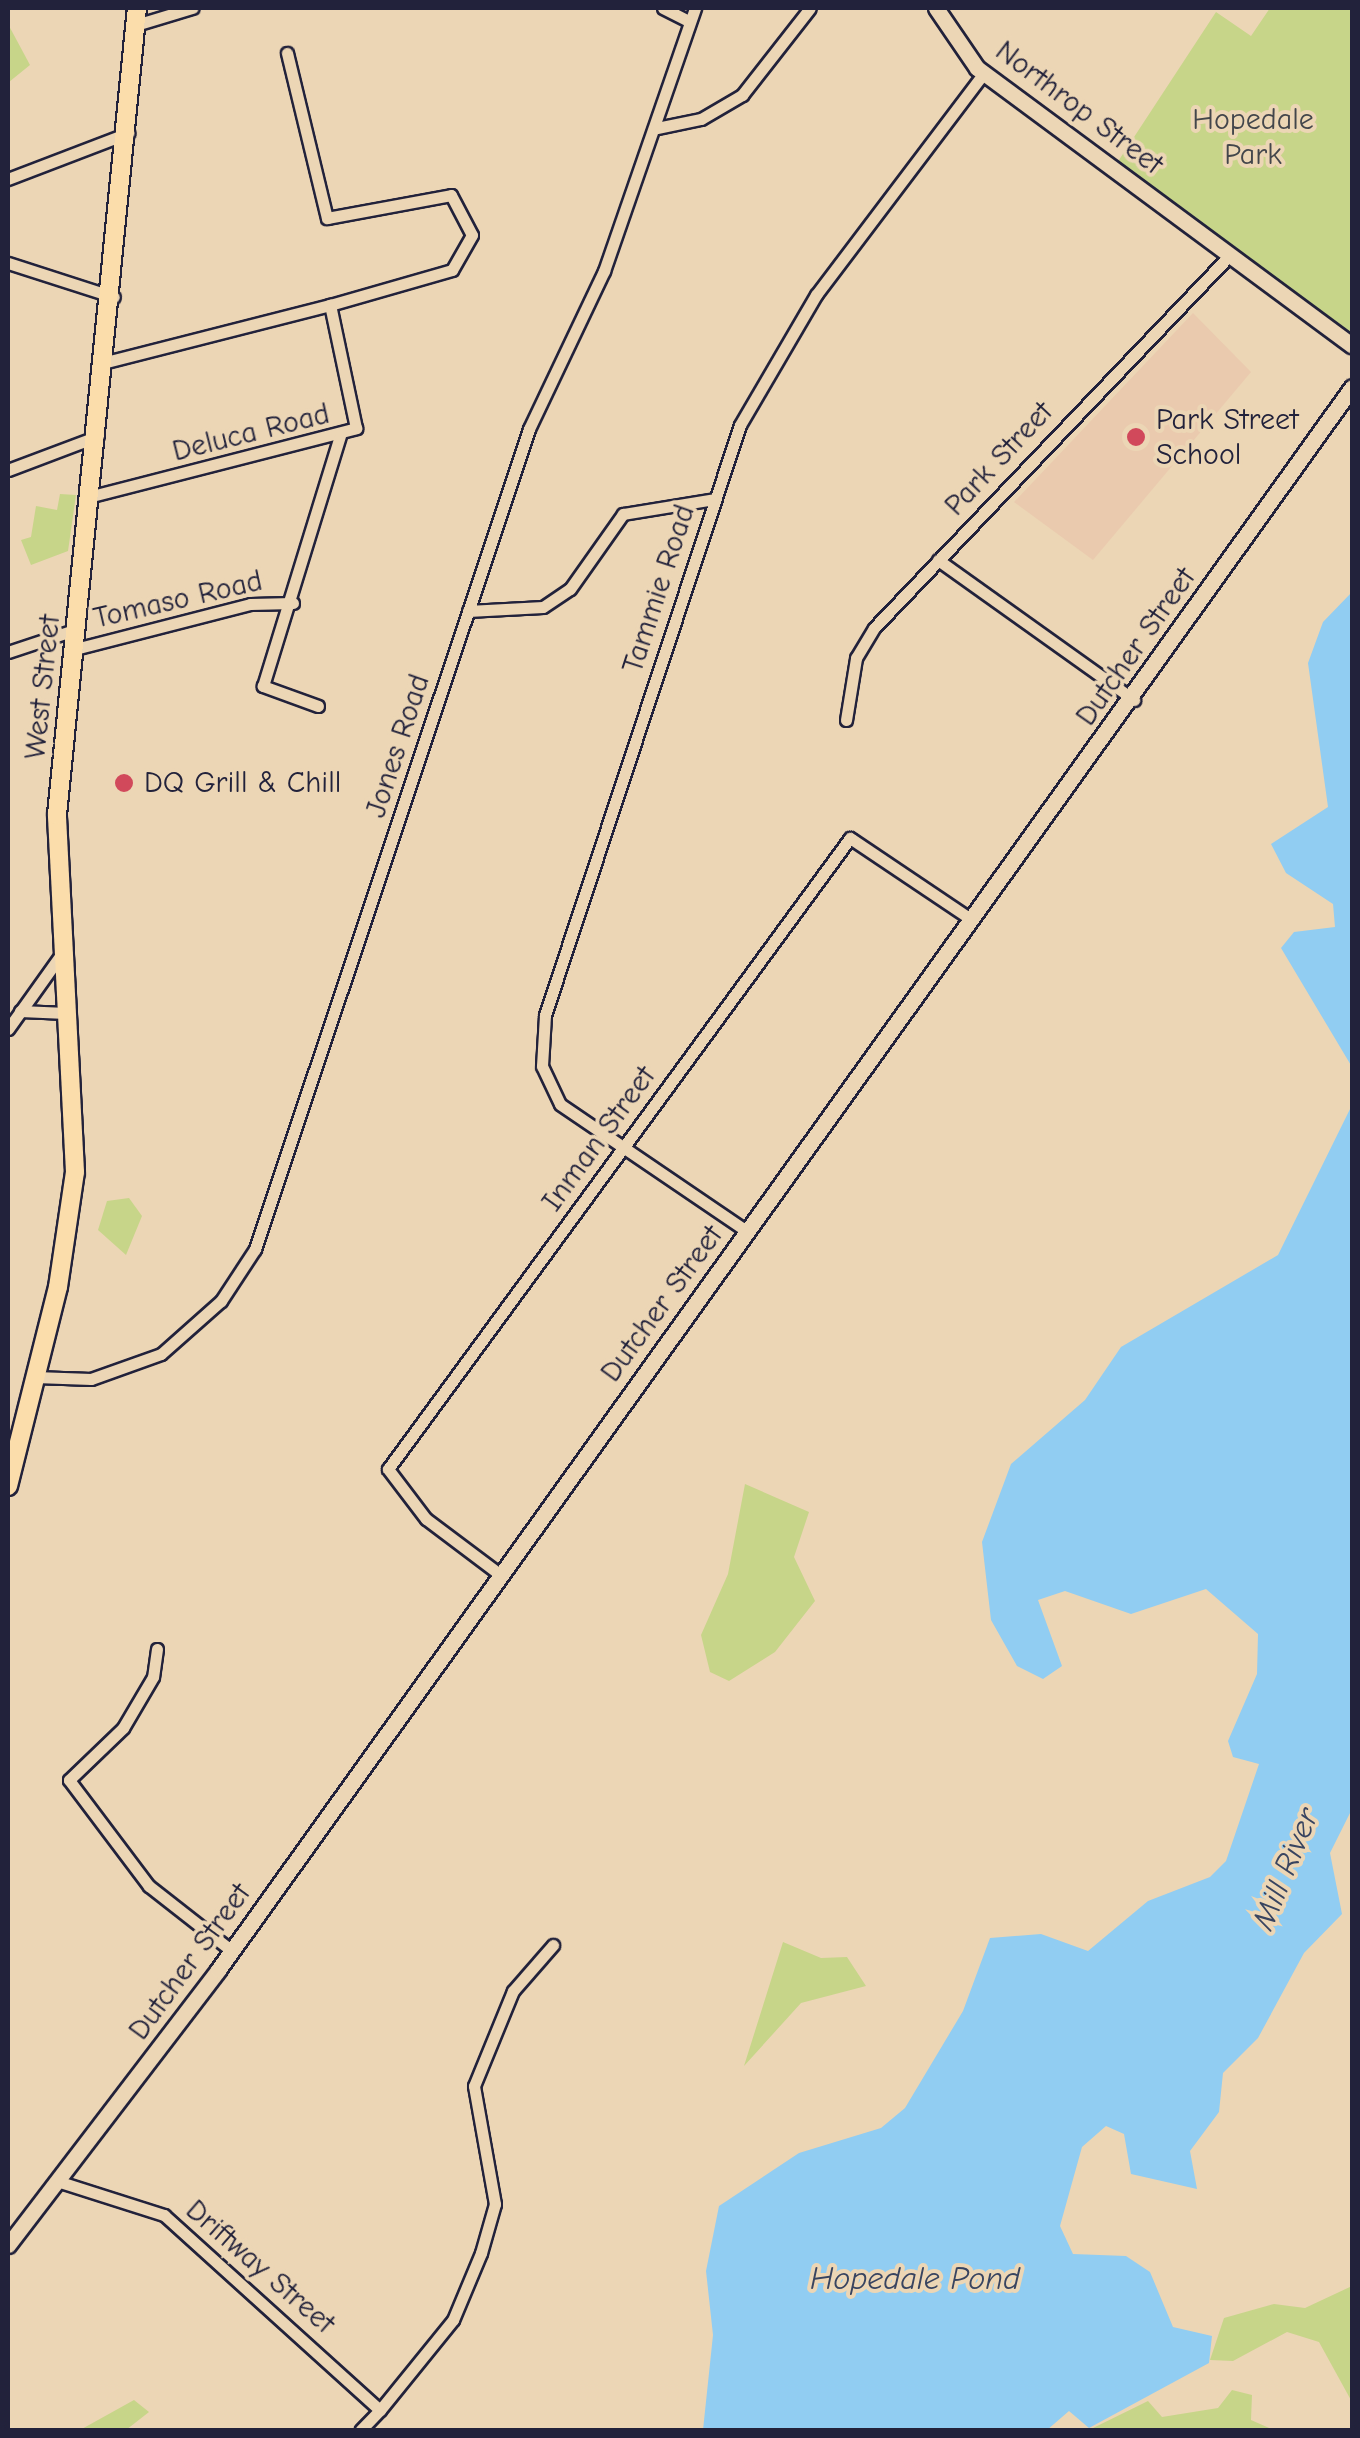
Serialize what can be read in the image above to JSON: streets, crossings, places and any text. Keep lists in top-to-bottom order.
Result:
{
  "streets": {
    "main road": ["West Street"],
    "street": [
      "Northrop Street",
      "Deluca Road",
      "Park Street",
      "Tammie Road",
      "Tomaso Road",
      "Dutcher Street",
      "Jones Road",
      "Inman Street",
      "Driftway Street"
    ]
  },
  "crossings": [
    ["Northrop Street", "Park Street"],
    ["Northrop Street", "Tammie Road"],
    ["Deluca Road", "Tomaso Road"],
    ["Deluca Road", "West Street"],
    ["Tammie Road", "Dutcher Street"],
    ["Tammie Road", "Inman Street"],
    ["Tomaso Road", "West Street"],
    ["Dutcher Street", "Inman Street"],
    ["Dutcher Street", "Driftway Street"],
    ["West Street", "Jones Road"]
  ],
  "water": ["Mill River", "Hopedale Pond"],
  "parks": ["Hopedale Park"],
  "places": ["Park Street School", "DQ Grill & Chill"]
}
